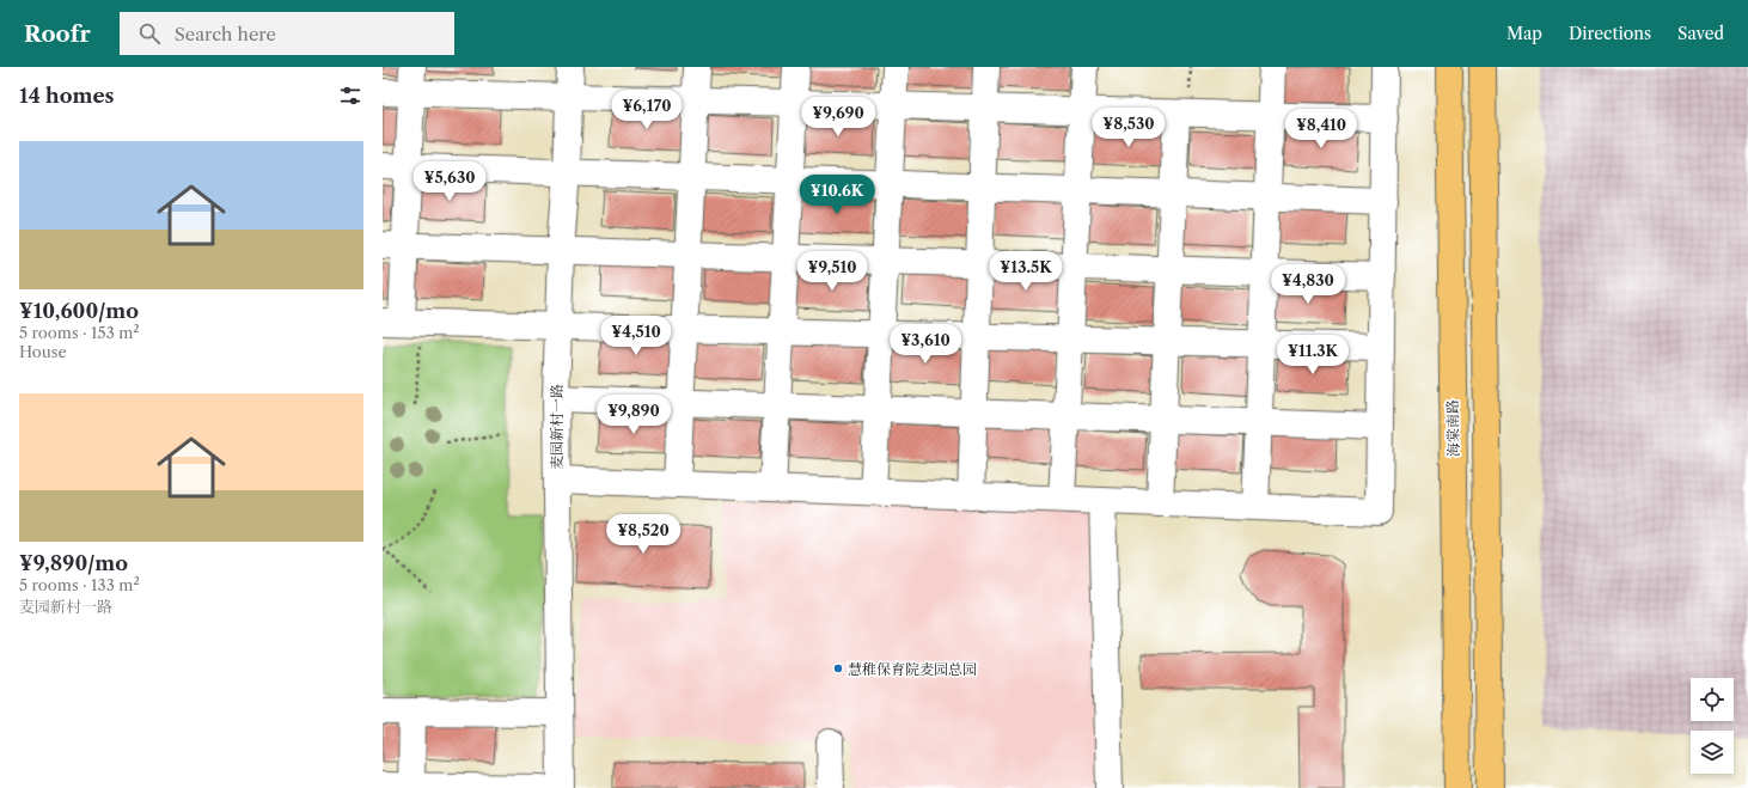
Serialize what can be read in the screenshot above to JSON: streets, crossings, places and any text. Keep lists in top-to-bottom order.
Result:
{
  "streets": {
    "main road": ["海棠南路"],
    "street": ["麦园新村一路"]
  },
  "places": ["慧稚保育院麦园总园"],
  "page": {
    "header": "Roofr",
    "search": "Search here",
    "nav": ["Map", "Directions", "Saved"],
    "heading": "14 homes",
    "price": [
      "¥6,170",
      "¥9,690",
      "¥8,530",
      "¥8,410",
      "¥5,630",
      "¥10.6K",
      "¥9,510",
      "¥13.5K",
      "¥4,830",
      "¥4,510",
      "¥3,610",
      "¥11.3K",
      "¥9,890",
      "¥8,520"
    ],
    "list": [
      {
        "name": "¥10,600/mo",
        "note": "5 rooms · 153 m² · House"
      },
      {
        "name": "¥9,890/mo",
        "note": "5 rooms · 133 m² · 麦园新村一路"
      }
    ]
  }
}
